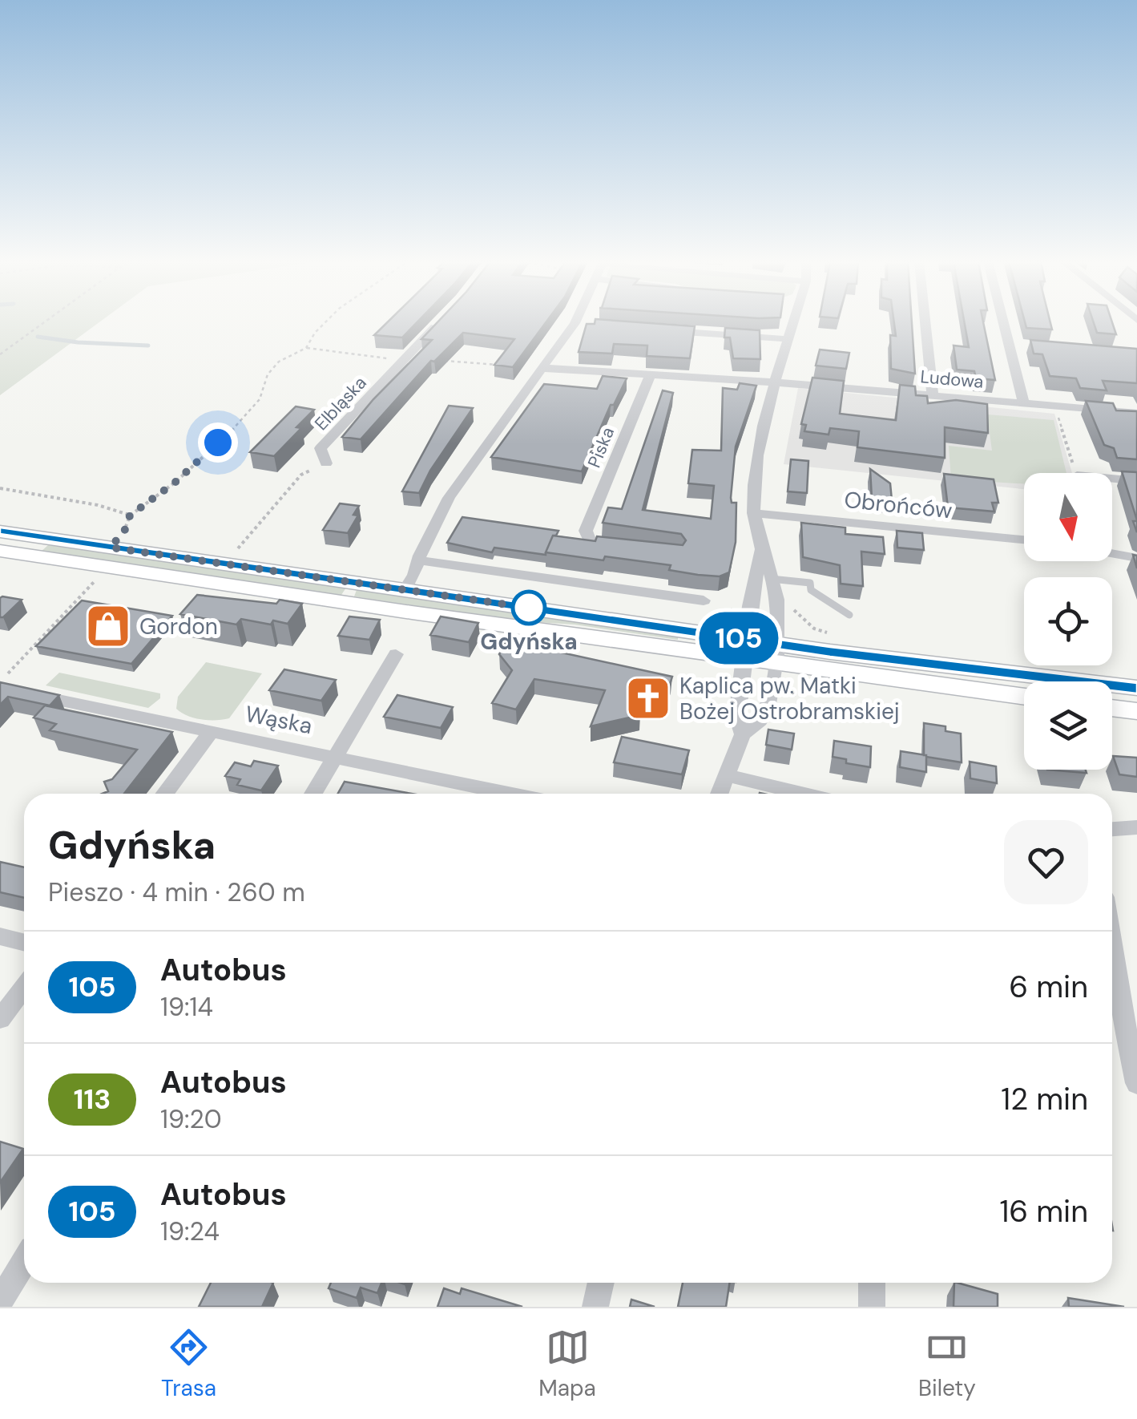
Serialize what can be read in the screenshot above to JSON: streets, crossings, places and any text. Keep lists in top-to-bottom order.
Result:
{
  "streets": {
    "street": [
      "Ludowa",
      "Elbląska",
      "Piska",
      "Obrońców",
      "Wąska"
    ]
  },
  "crossings": [
    ["Ludowa", "Piska"]
  ],
  "places": {
    "other": ["Gdyńska"],
    "shop": ["Gordon"],
    "church": ["Kaplica pw. Matki Bożej Ostrobramskiej"]
  },
  "lines": ["bus line 105"],
  "north": "bottom",
  "page": {
    "on_map": "105",
    "heading": ["Gdyńska", "Pieszo · 4 min · 260 m"],
    "list": [
      {
        "mark": "105",
        "name": "Autobus",
        "note": "19:14",
        "value": "6 min"
      },
      {
        "mark": "113",
        "name": "Autobus",
        "note": "19:20",
        "value": "12 min"
      },
      {
        "mark": "105",
        "name": "Autobus",
        "note": "19:24",
        "value": "16 min"
      }
    ],
    "tabs": ["Trasa", "Mapa", "Bilety"]
  }
}
